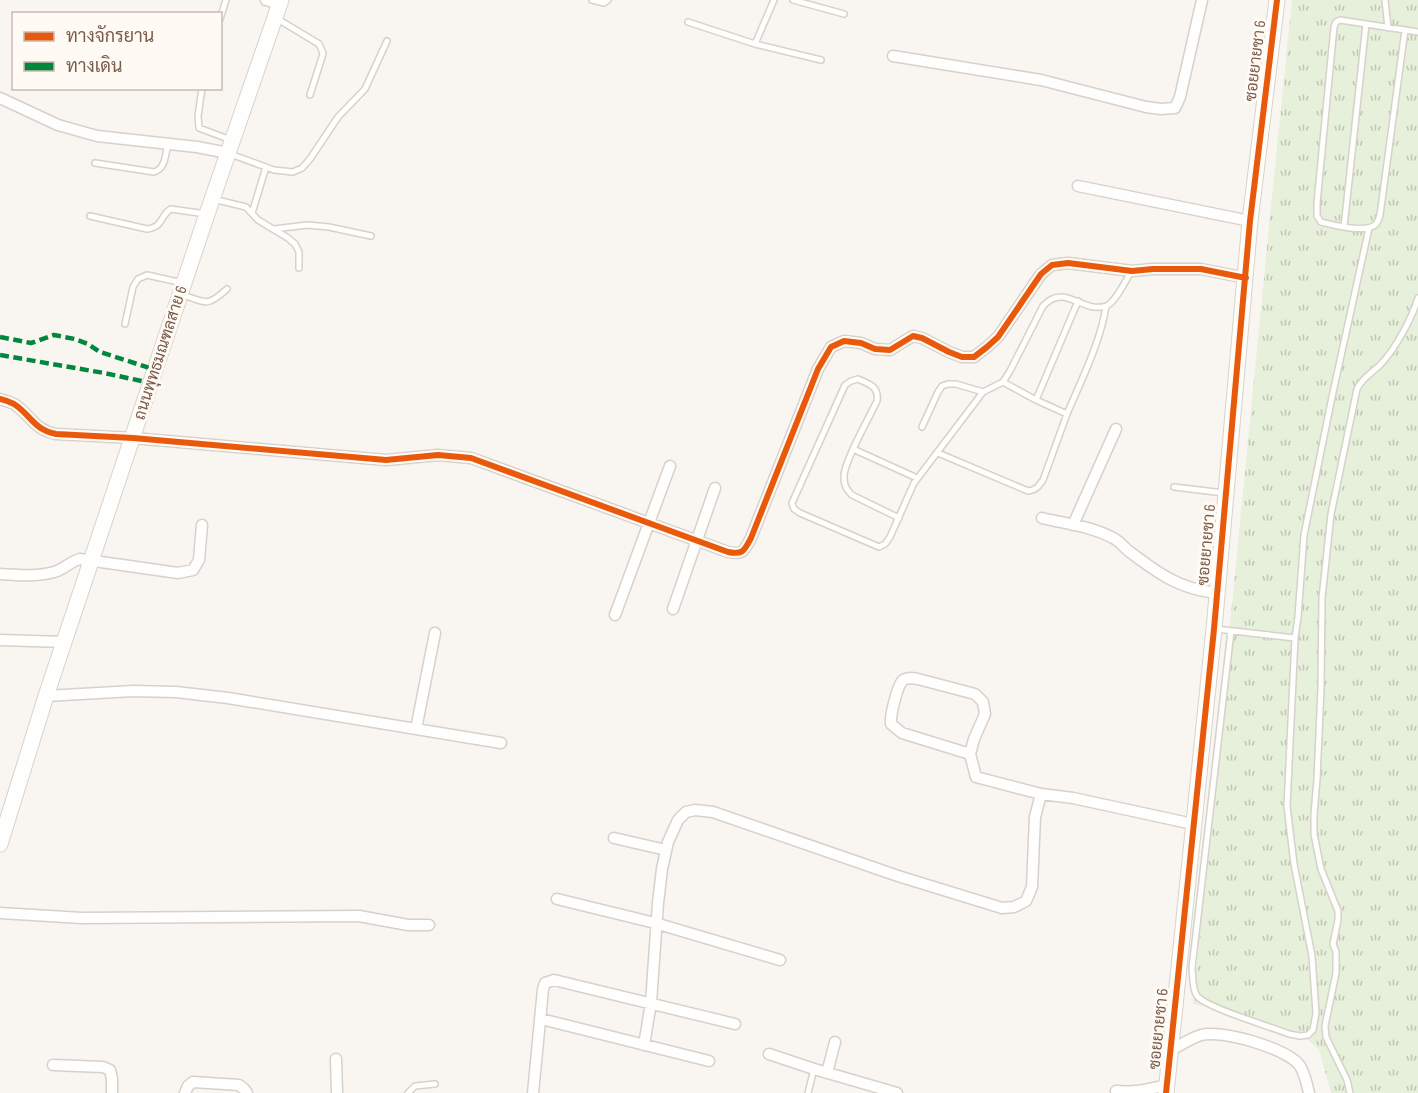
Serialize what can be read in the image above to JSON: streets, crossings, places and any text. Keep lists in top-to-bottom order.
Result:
{
  "streets": {
    "street": ["ซอยยายชา 6", "ถนนพุทธมณฑลสาย 6"]
  },
  "legend": ["ทางจักรยาน", "ทางเดิน"]
}
